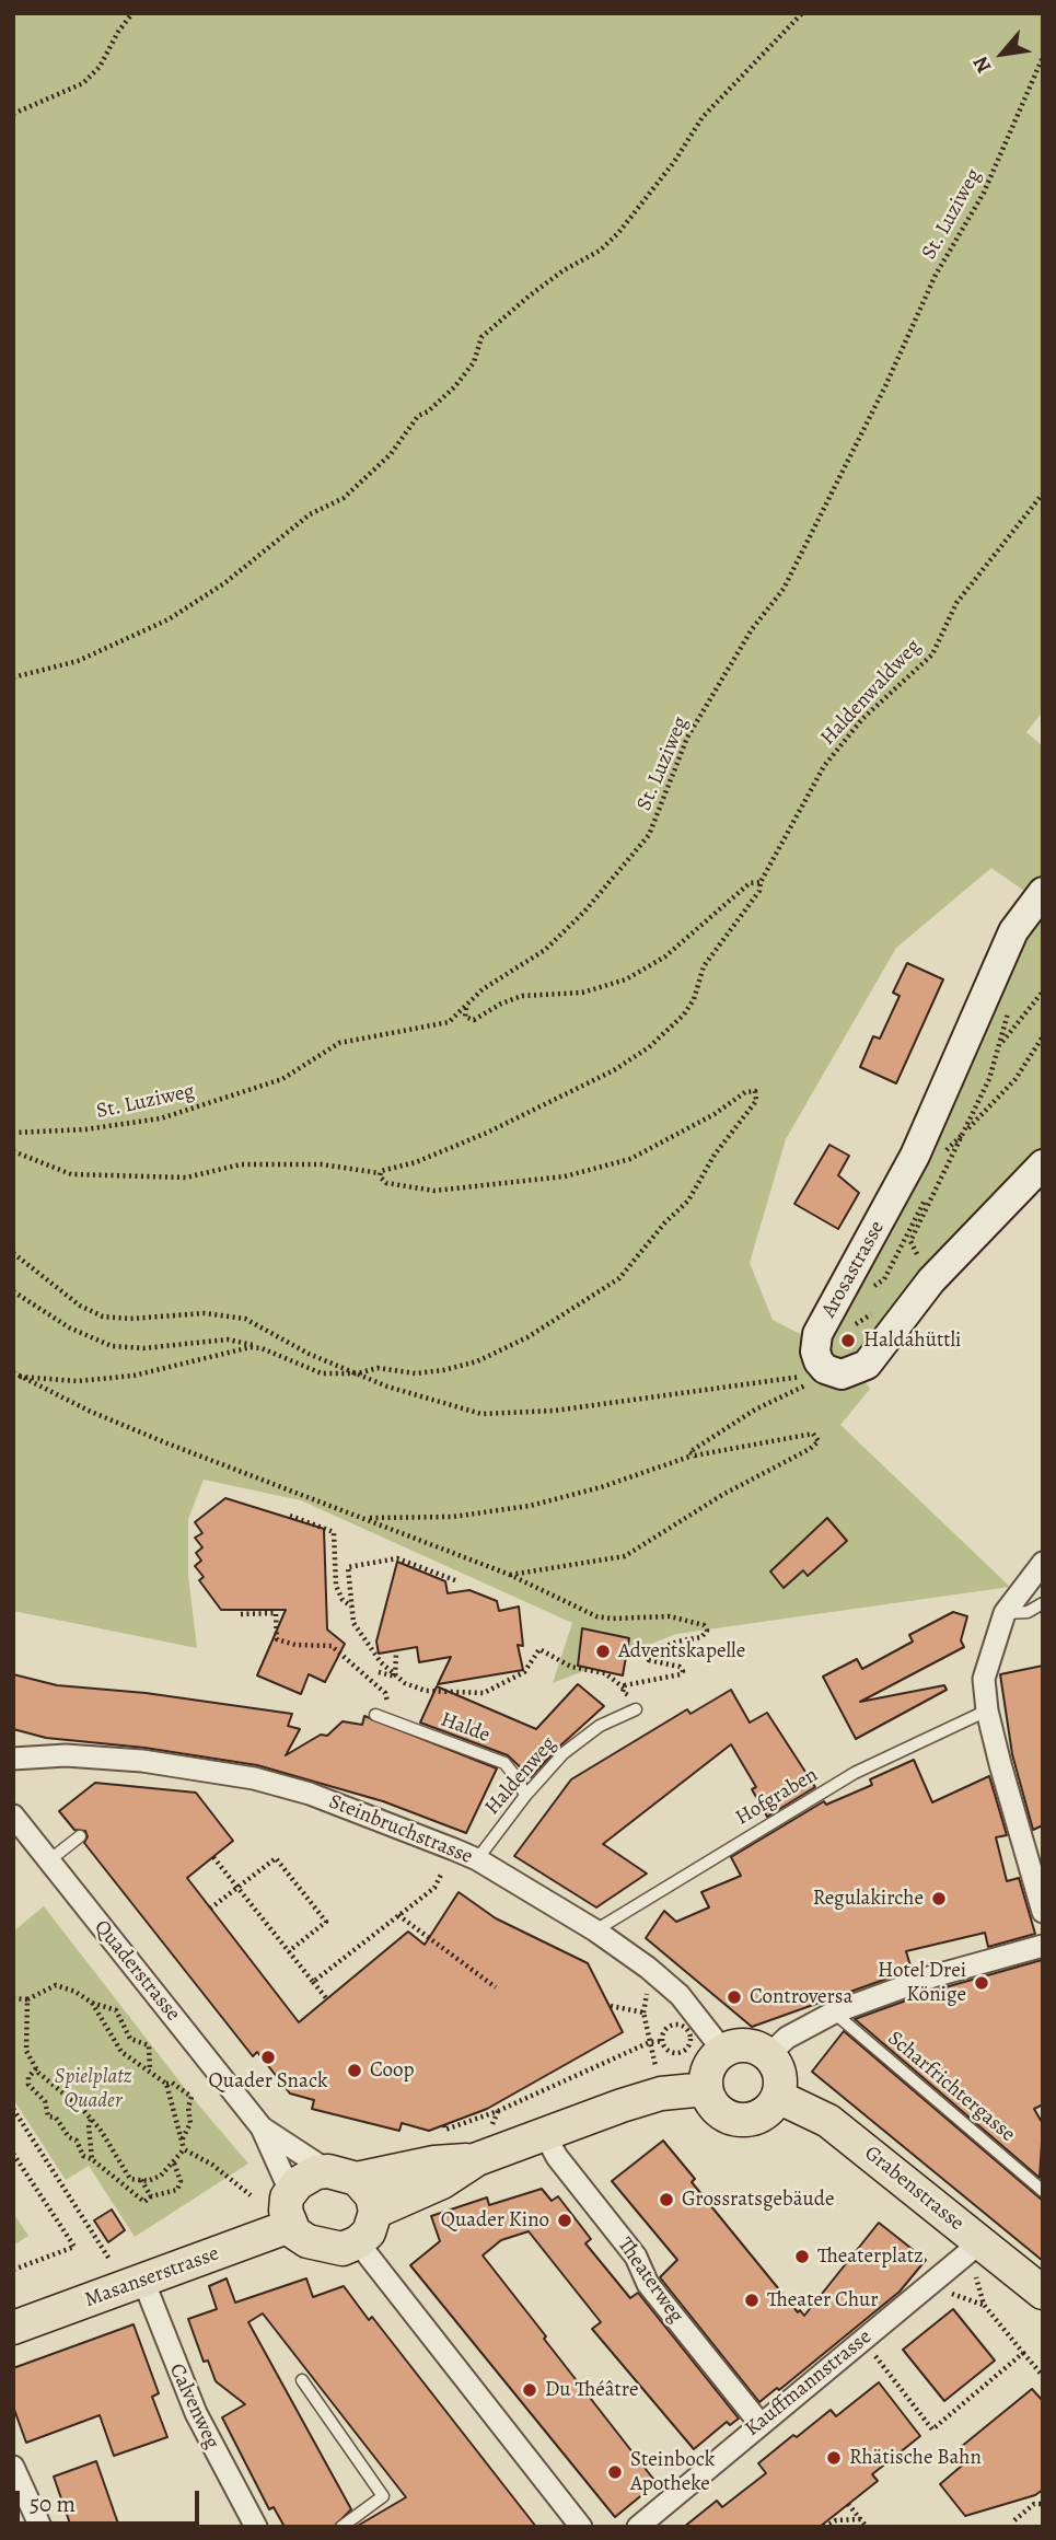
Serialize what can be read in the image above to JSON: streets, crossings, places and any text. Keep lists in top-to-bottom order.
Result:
{
  "streets": {
    "main road": ["Arosastrasse", "Grabenstrasse", "Masanserstrasse"],
    "street": [
      "Steinbruchstrasse",
      "Quaderstrasse",
      "Theaterweg",
      "Kauffmannstrasse",
      "Calvenweg"
    ],
    "lane": [
      "Halde",
      "Haldenweg",
      "Hofgraben",
      "Scharfrichtergasse"
    ],
    "path": ["St. Luziweg", "Haldenwaldweg"]
  },
  "crossings": [
    ["Halde", "Haldenweg"],
    ["Haldenweg", "Steinbruchstrasse"],
    ["Hofgraben", "Steinbruchstrasse"],
    ["Steinbruchstrasse", "Grabenstrasse"],
    ["Quaderstrasse", "Masanserstrasse"],
    ["Grabenstrasse", "Kauffmannstrasse"],
    ["Masanserstrasse", "Calvenweg"],
    ["Theaterweg", "Kauffmannstrasse"]
  ],
  "parks": ["Spielplatz Quader"],
  "places": [
    "Haldahüttli",
    "Adventskapelle",
    "Regulakirche",
    "Hotel Drei Könige",
    "Controversa",
    "Quader Snack",
    "Coop",
    "Grossratsgebäude",
    "Quader Kino",
    "Theaterplatz",
    "Theater Chur",
    "Du Théâtre",
    "Rhätische Bahn",
    "Steinbock Apotheke"
  ],
  "scale_bar": "50 m",
  "north": "bottom left"
}
